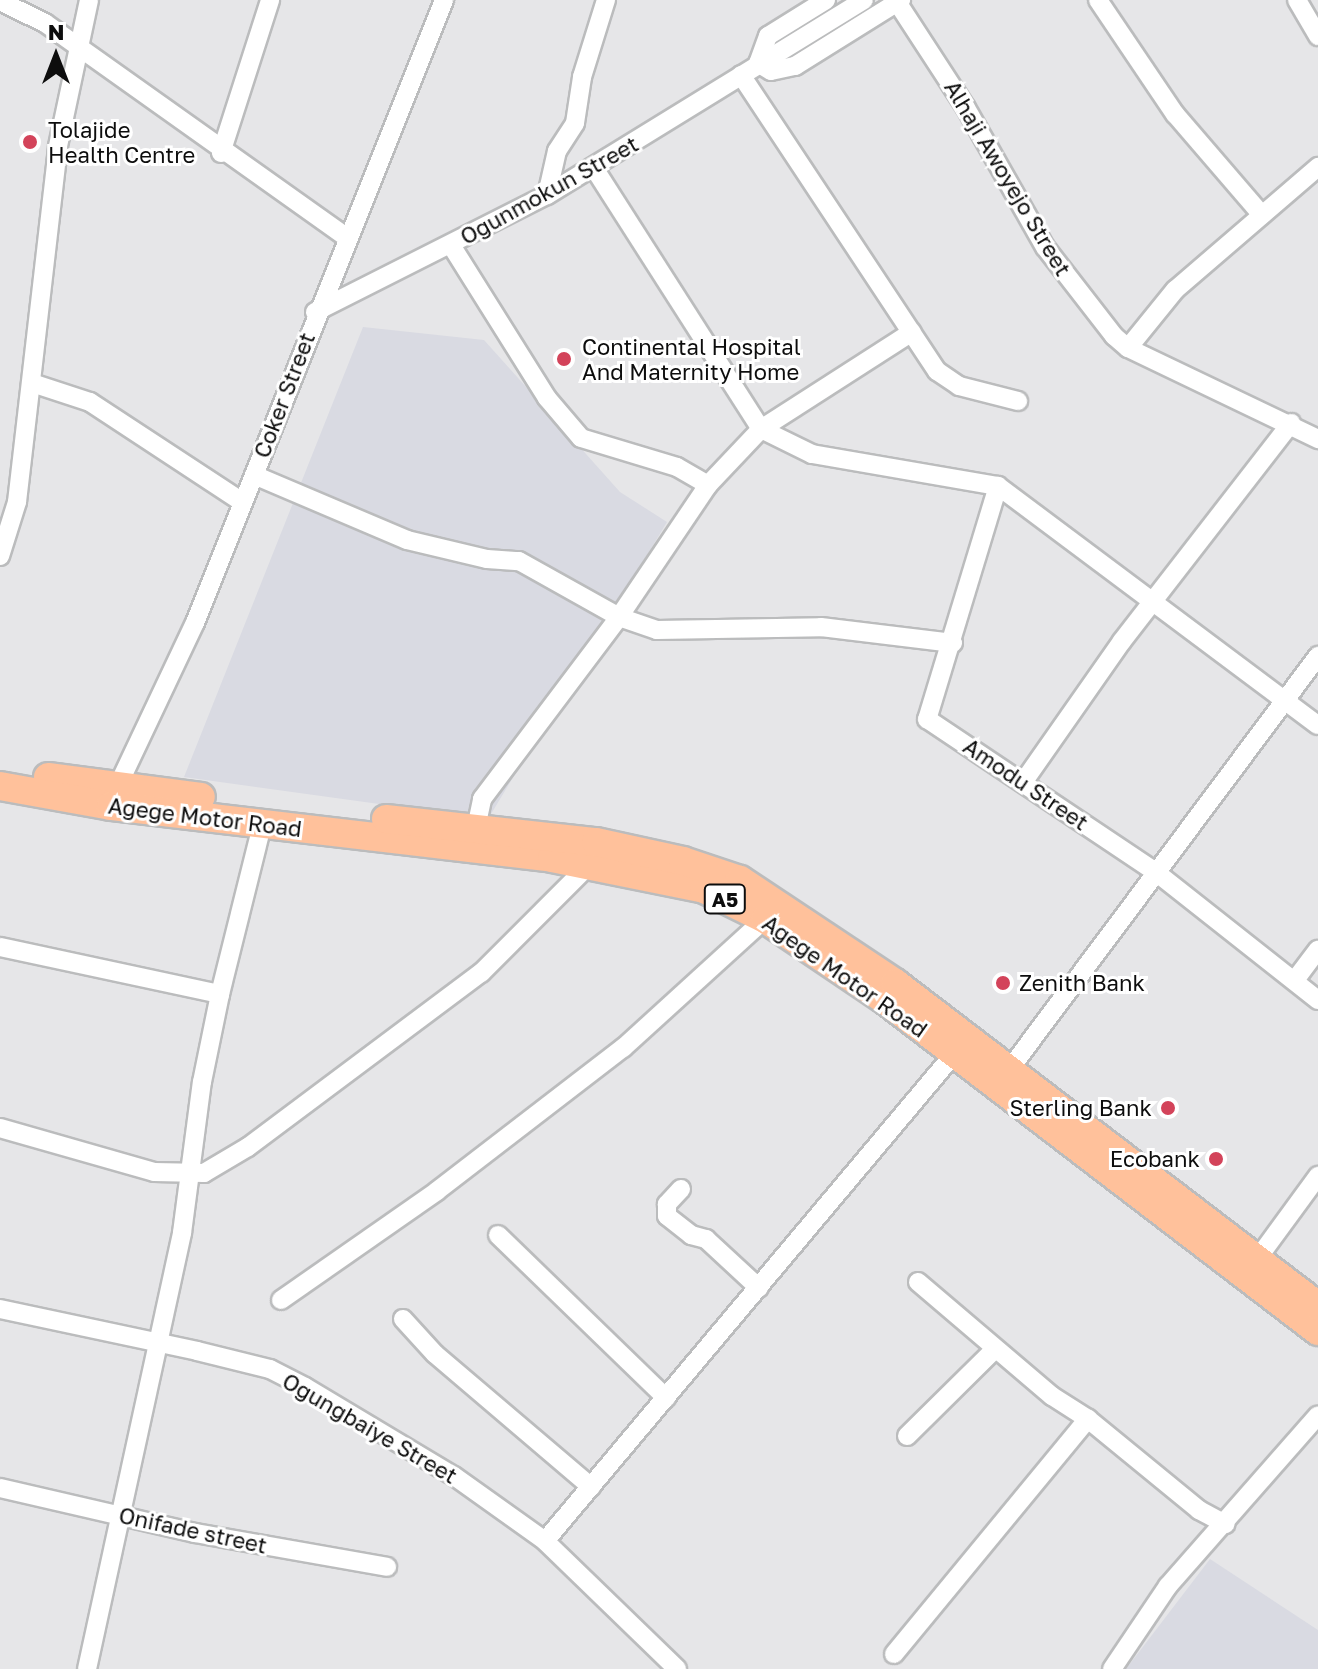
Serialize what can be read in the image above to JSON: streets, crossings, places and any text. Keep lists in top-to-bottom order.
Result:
{
  "streets": {
    "highway": ["Agege Motor Road", "A5"],
    "street": [
      "Alhaji Awoyejo Street",
      "Ogunmokun Street",
      "Coker Street",
      "Amodu Street",
      "Ogungbaiye Street",
      "Onifade street"
    ]
  },
  "crossings": [
    ["Ogunmokun Street", "Coker Street"],
    ["Coker Street", "Agege Motor Road"]
  ],
  "places": [
    "Tolajide Health Centre",
    "Continental Hospital And Maternity Home",
    "Zenith Bank",
    "Sterling Bank",
    "Ecobank"
  ],
  "north": "top"
}
